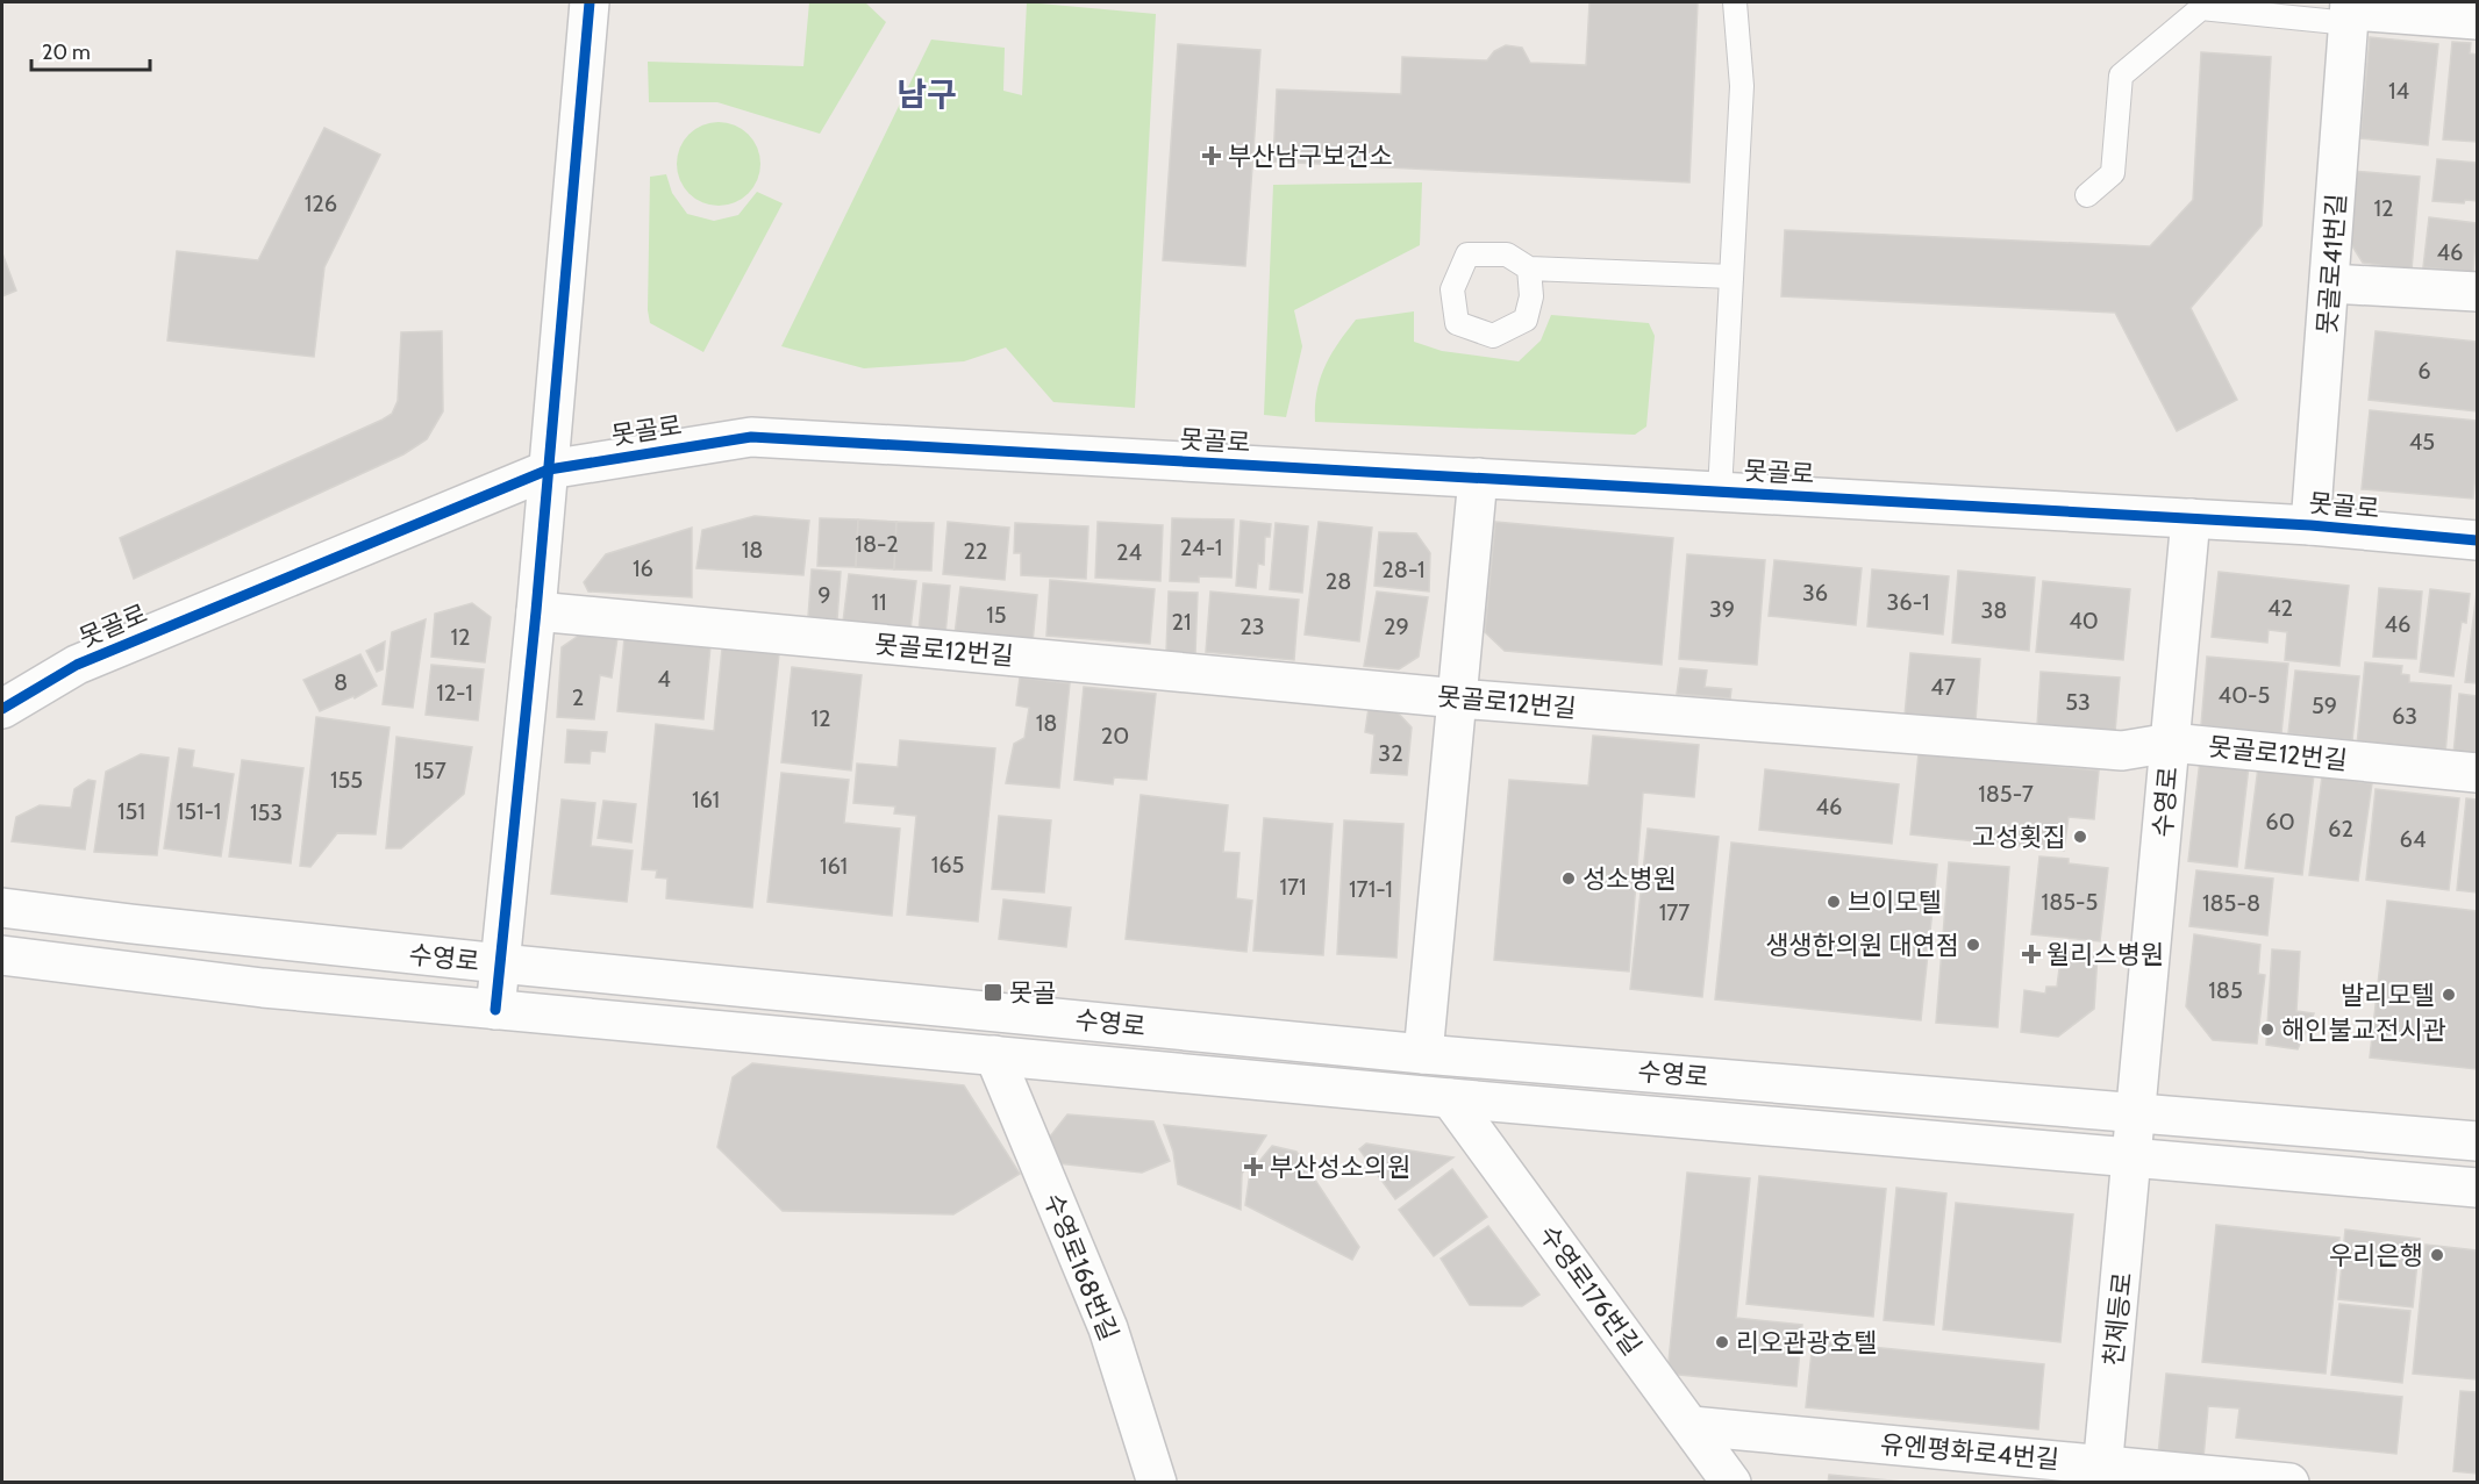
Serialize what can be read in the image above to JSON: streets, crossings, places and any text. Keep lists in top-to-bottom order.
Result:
{
  "streets": {
    "street": [
      "못골로41번길",
      "못골로",
      "못골로12번길",
      "수영로",
      "수영로168번길",
      "수영로176번길",
      "천제등로",
      "유엔평화로4번길"
    ]
  },
  "crossings": [
    ["못골로41번길", "못골로"],
    ["못골로12번길", "수영로"],
    ["수영로", "수영로168번길"],
    ["수영로", "수영로176번길"],
    ["수영로", "천제등로"],
    ["수영로176번길", "유엔평화로4번길"],
    ["천제등로", "유엔평화로4번길"]
  ],
  "districts": ["남구"],
  "places": {
    "health": ["부산남구보건소", "윌리스병원", "부산성소의원"],
    "other": [
      "고성횟집",
      "성소병원",
      "브이모텔",
      "생생한의원 대연점",
      "발리모텔",
      "해인불교전시관",
      "우리은행",
      "리오관광호텔"
    ],
    "transit": ["못골"]
  },
  "house_numbers": [
    "14",
    "126",
    "12",
    "46",
    "6",
    "45",
    "18-2",
    "24-1",
    "18",
    "22",
    "24",
    "16",
    "28-1",
    "28",
    "36",
    "9",
    "11",
    "36-1",
    "42",
    "39",
    "38",
    "15",
    "40",
    "21",
    "46",
    "23",
    "29",
    "12",
    "4",
    "8",
    "47",
    "12-1",
    "40-5",
    "2",
    "53",
    "59",
    "63",
    "12",
    "18",
    "20",
    "32",
    "157",
    "155",
    "185-7",
    "161",
    "46",
    "151",
    "151-1",
    "153",
    "60",
    "62",
    "64",
    "165",
    "161",
    "171",
    "171-1",
    "185-5",
    "185-8",
    "177",
    "185"
  ],
  "scale_bar": "20 m"
}
